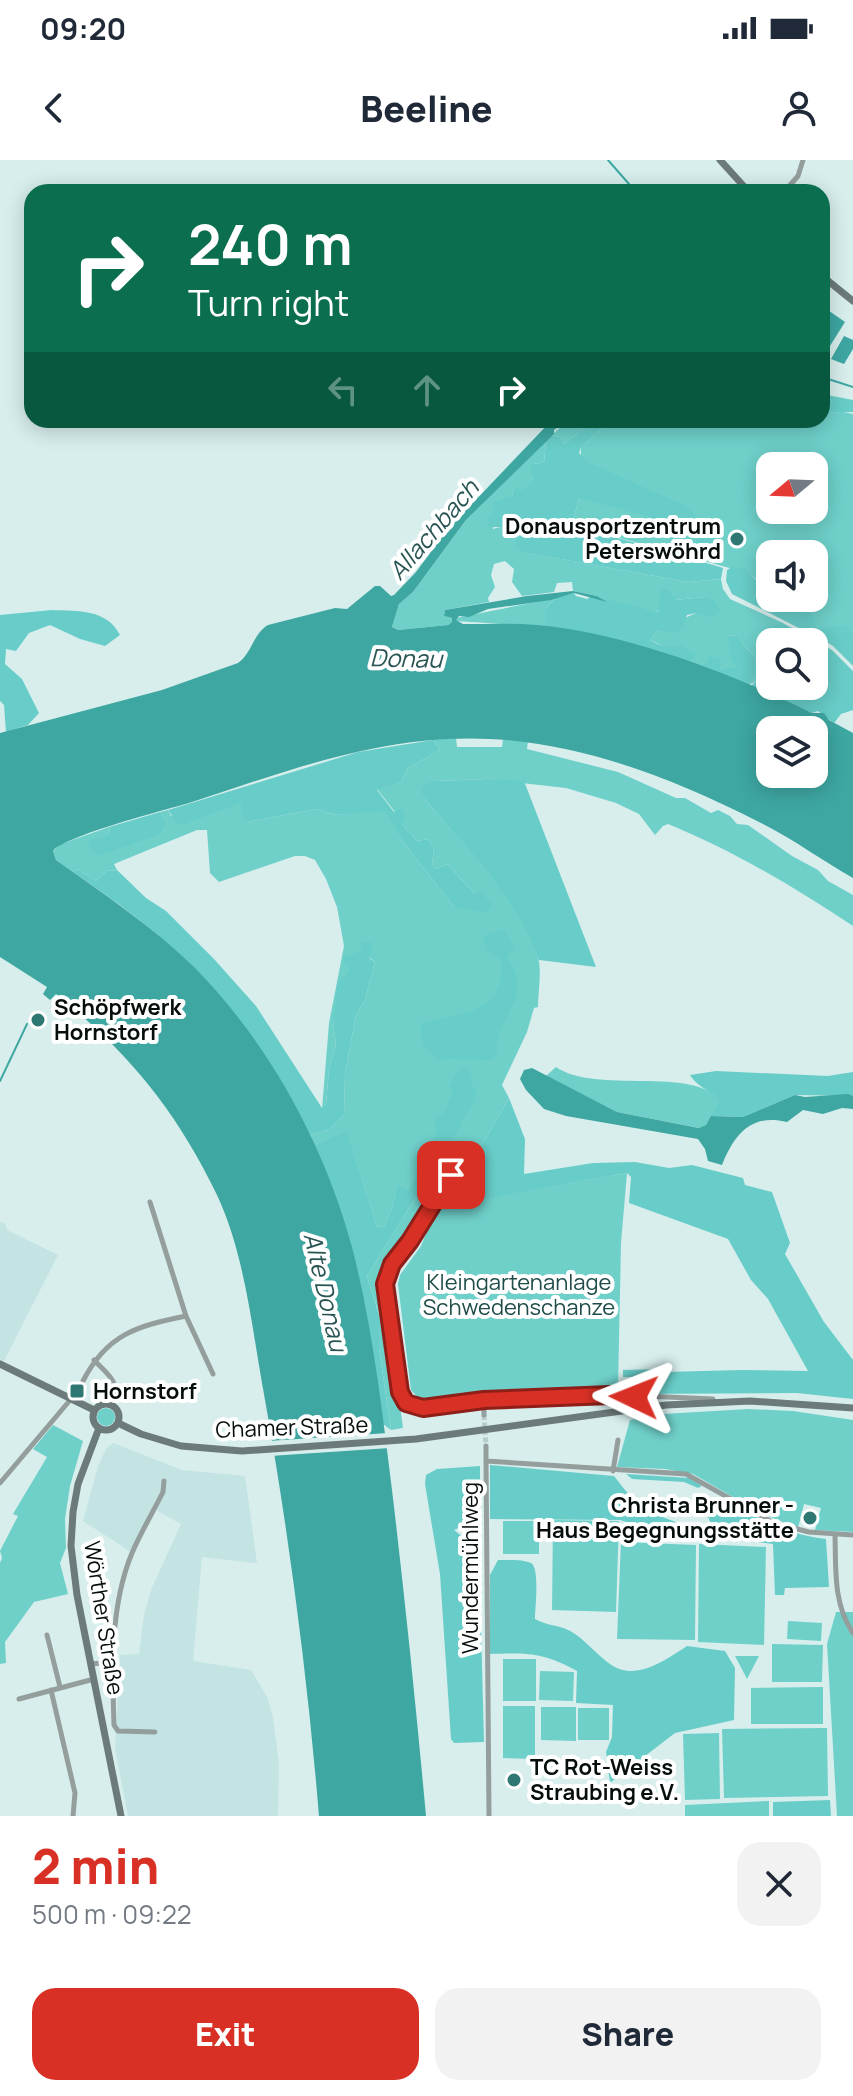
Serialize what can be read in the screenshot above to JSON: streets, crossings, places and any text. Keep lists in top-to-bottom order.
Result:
{
  "streets": {
    "main road": ["Chamer Straße", "Wörther Straße"],
    "street": ["Wundermühlweg"]
  },
  "crossings": [
    ["Chamer Straße", "Wörther Straße"]
  ],
  "water": ["Allachbach", "Donau", "Alte Donau"],
  "parks": ["Kleingartenanlage Schwedenschanze"],
  "places": {
    "other": [
      "Donausportzentrum Peterswöhrd",
      "Schöpfwerk Hornstorf",
      "Christa Brunner - Haus Begegnungsstätte",
      "TC Rot-Weiss Straubing e.V."
    ],
    "transit": ["Hornstorf"]
  },
  "north": "left",
  "page": {
    "status": "09:20",
    "header": "Beeline",
    "turn": ["240 m", "Turn right"],
    "heading": ["2 min", "500 m · 09:22"],
    "buttons": ["Exit", "Share"]
  }
}
